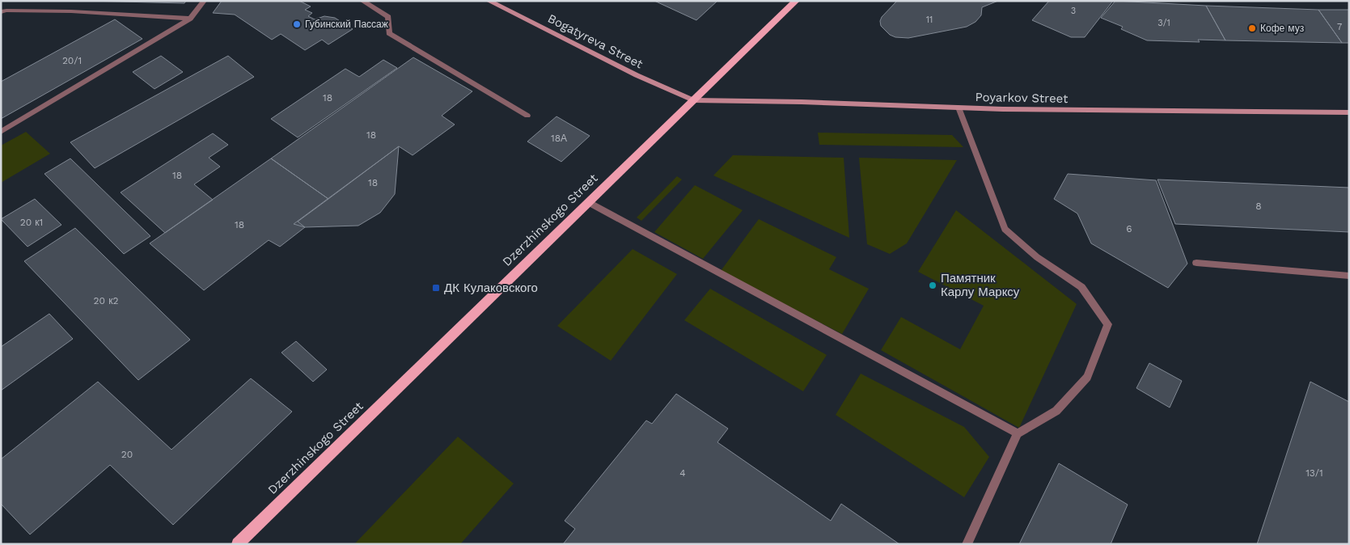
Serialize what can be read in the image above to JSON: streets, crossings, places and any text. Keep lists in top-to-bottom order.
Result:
{
  "streets": {
    "main road": ["Bogatyreva Street", "Poyarkov Street", "Dzerzhinskogo Street"]
  },
  "crossings": [
    ["Bogatyreva Street", "Poyarkov Street"],
    ["Bogatyreva Street", "Dzerzhinskogo Street"],
    ["Poyarkov Street", "Dzerzhinskogo Street"]
  ],
  "places": {
    "other": ["Губинский Пассаж", "Кофе муз", "Памятник Карлу Марксу"],
    "transit": ["ДК Кулаковского"]
  },
  "house_numbers": [
    "3",
    "11",
    "3/1",
    "7",
    "20/1",
    "18",
    "18",
    "18А",
    "18",
    "18",
    "8",
    "20 к1",
    "18",
    "6",
    "20 к2",
    "20",
    "4",
    "13/1"
  ]
}
